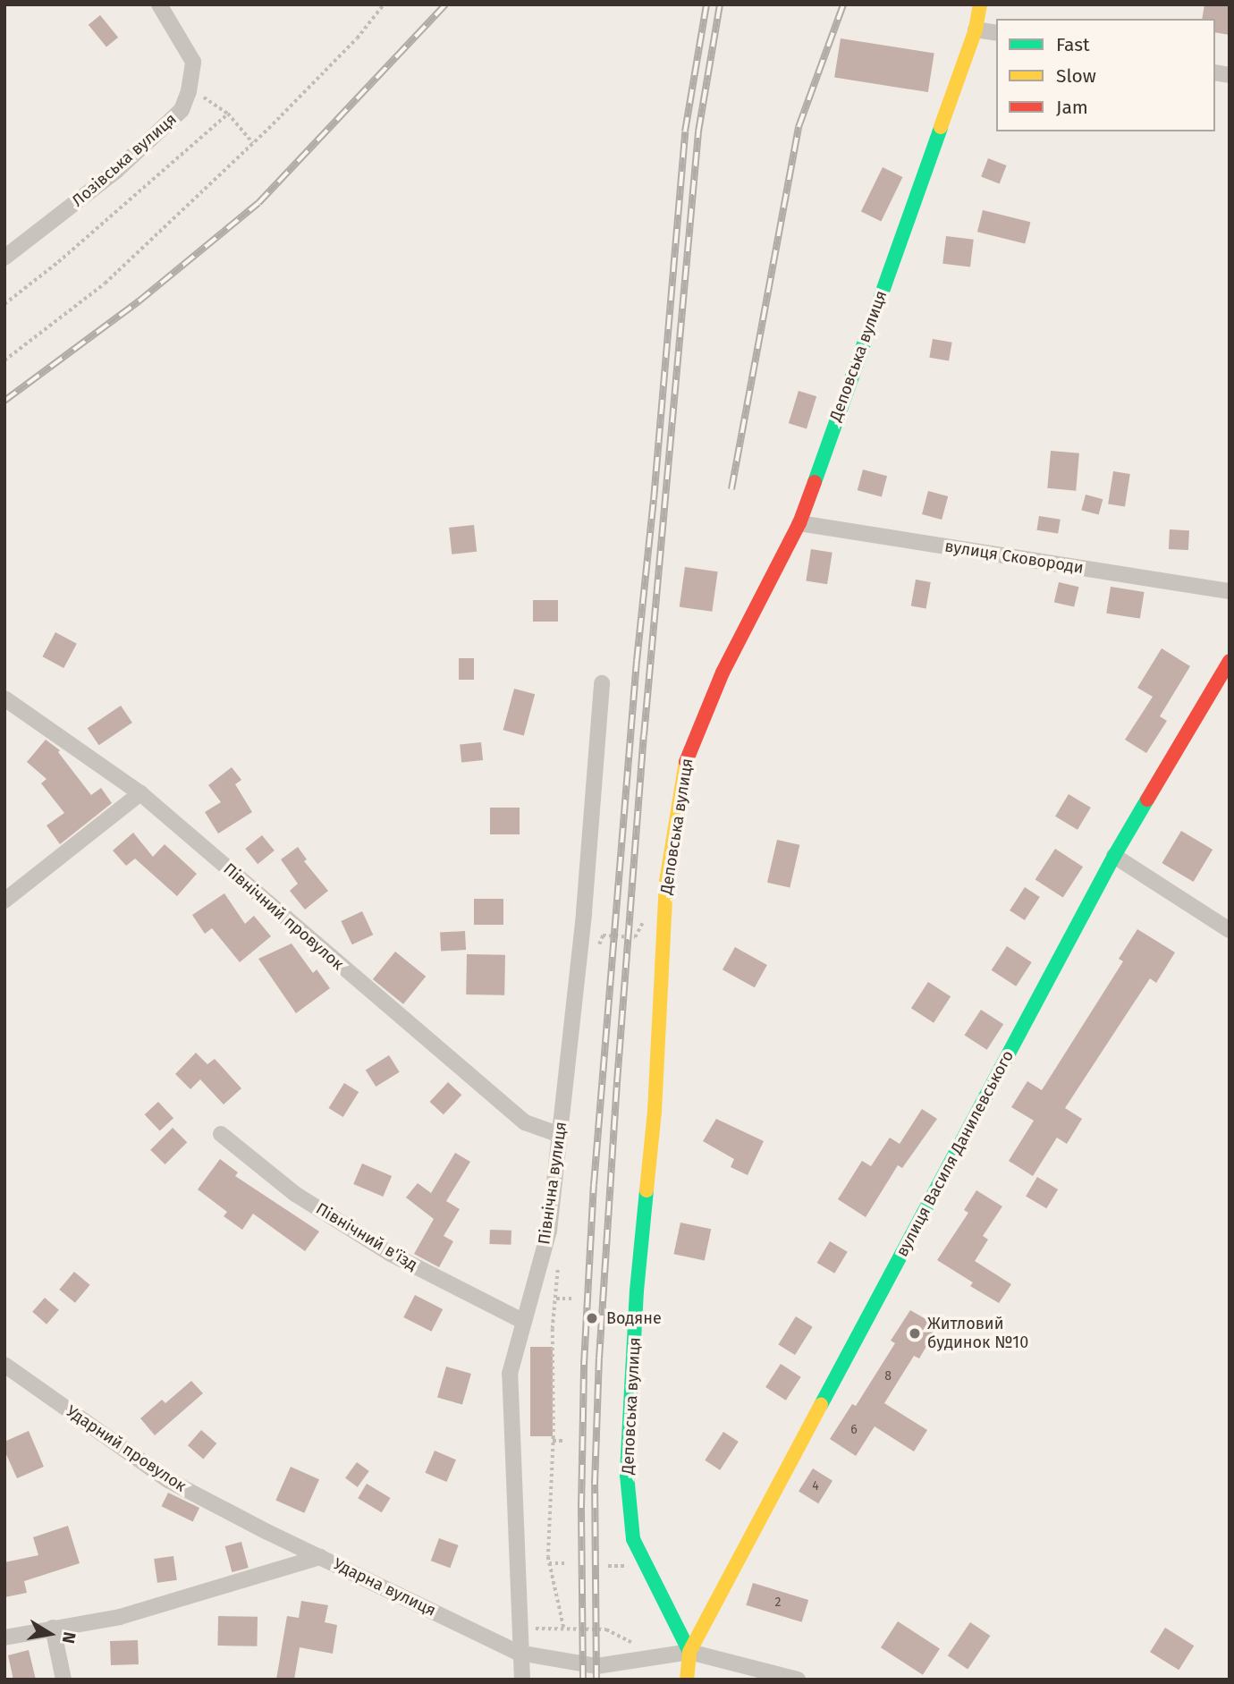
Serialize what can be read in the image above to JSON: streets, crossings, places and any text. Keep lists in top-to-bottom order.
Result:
{
  "streets": {
    "street": [
      "Лозівська вулиця",
      "Деповська вулиця",
      "вулиця Сковороди",
      "Північний провулок",
      "вулиця Василя Данилевського",
      "Північна вулиця",
      "Північний в'їзд",
      "Ударний провулок",
      "Ударна вулиця"
    ]
  },
  "crossings": [
    ["Деповська вулиця", "вулиця Сковороди"],
    ["Деповська вулиця", "вулиця Василя Данилевського"],
    ["Деповська вулиця", "Ударна вулиця"],
    ["Північний провулок", "Північна вулиця"],
    ["вулиця Василя Данилевського", "Ударна вулиця"],
    ["Північна вулиця", "Північний в'їзд"],
    ["Північна вулиця", "Ударна вулиця"],
    ["Ударний провулок", "Ударна вулиця"]
  ],
  "places": ["Водяне", "Житловий будинок №10"],
  "house_numbers": [
    "8",
    "6",
    "4",
    "2"
  ],
  "legend": ["Fast", "Slow", "Jam"],
  "north": "right"
}
